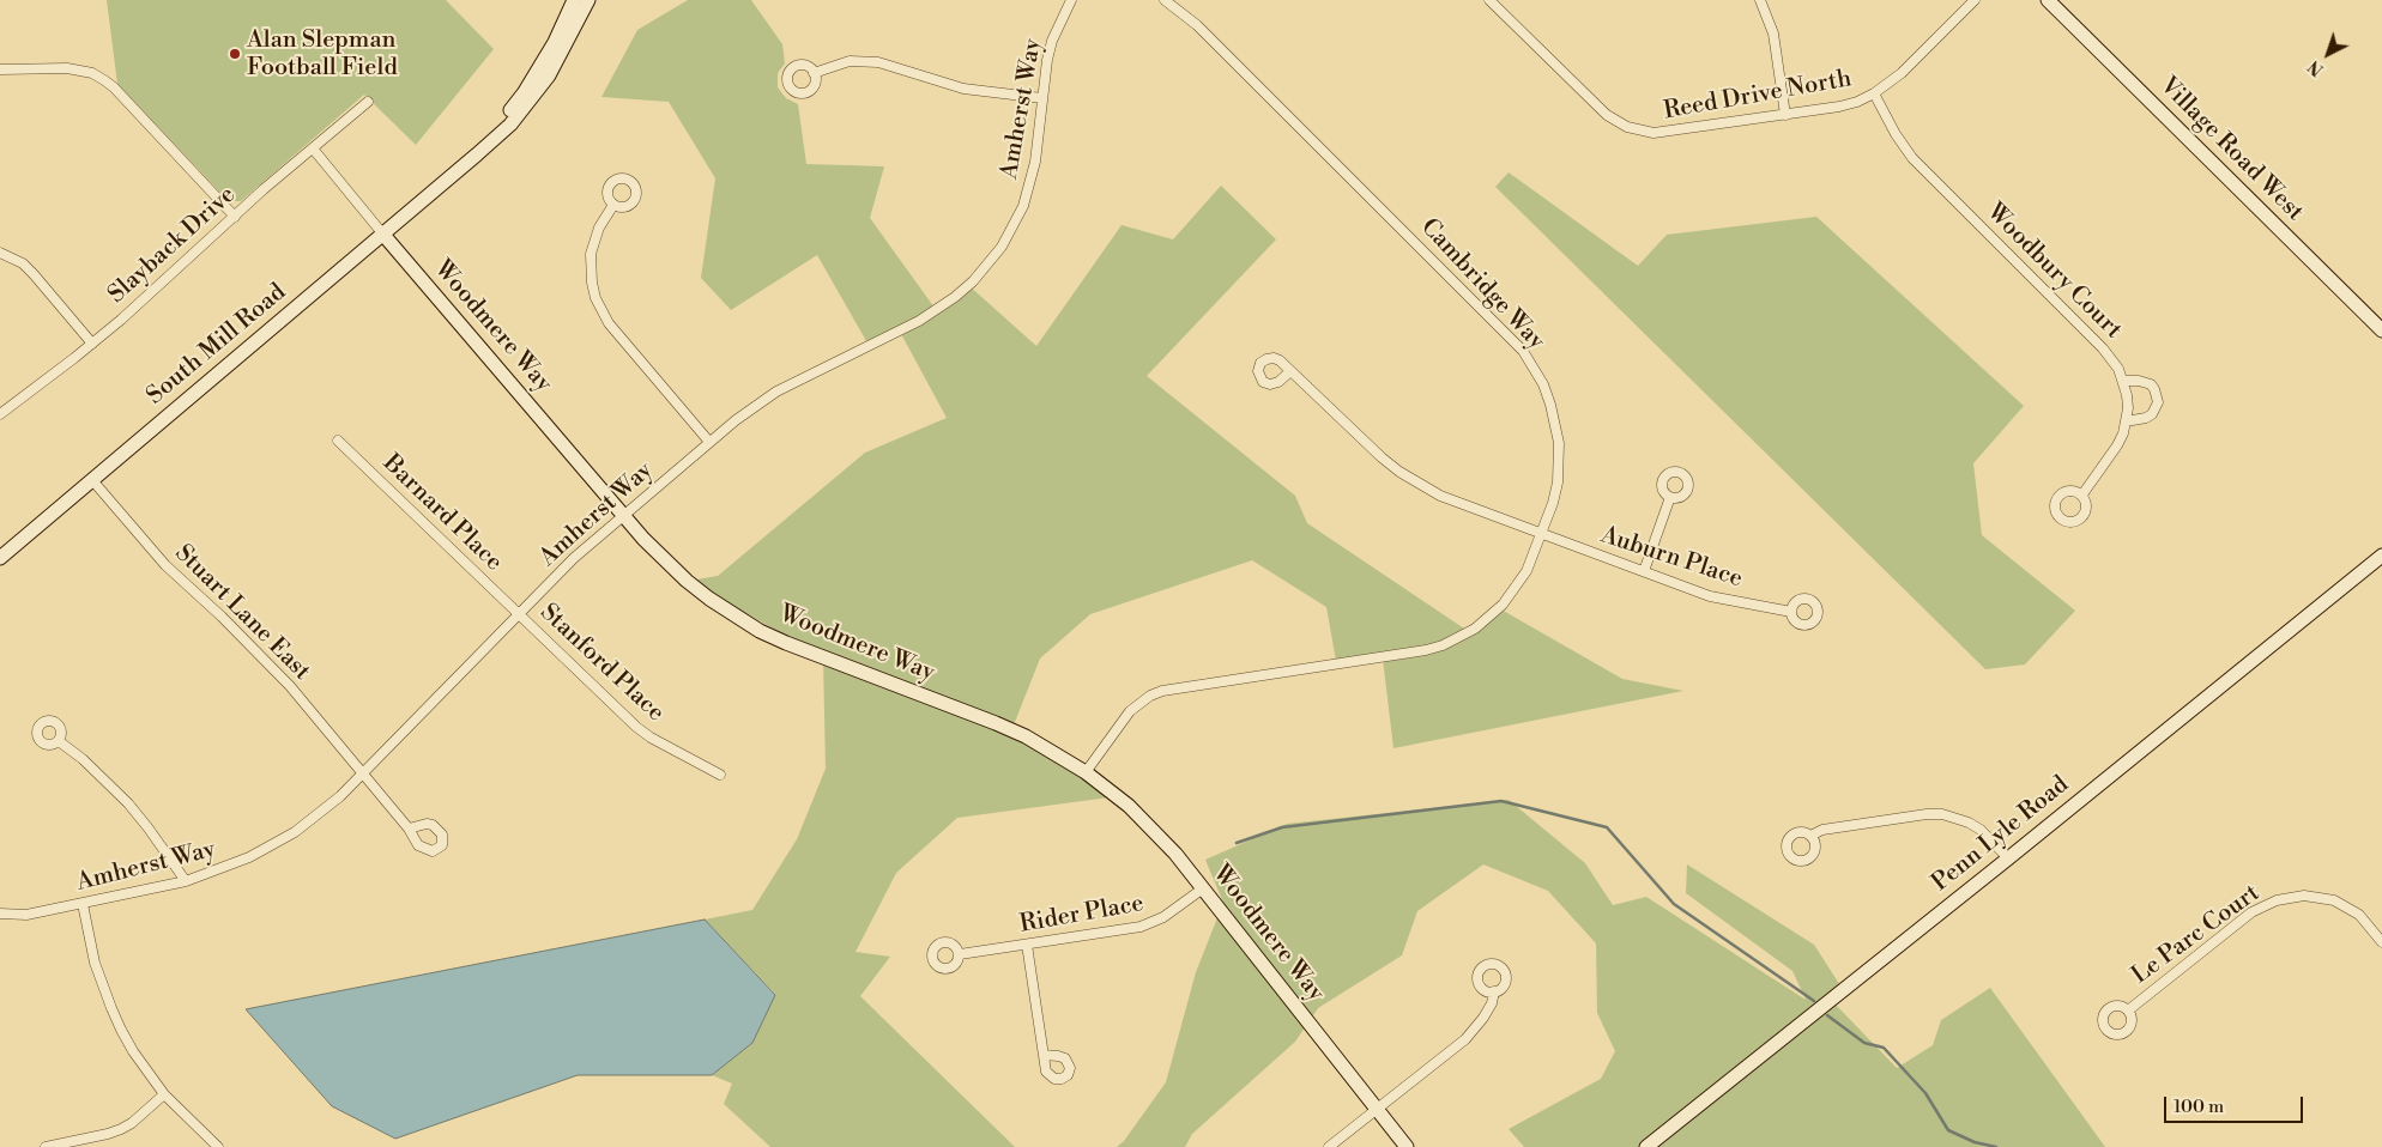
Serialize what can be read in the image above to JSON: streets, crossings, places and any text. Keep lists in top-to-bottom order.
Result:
{
  "streets": {
    "street": [
      "Reed Drive North",
      "Amherst Way",
      "Village Road West",
      "Slayback Drive",
      "Woodbury Court",
      "Cambridge Way",
      "Woodmere Way",
      "South Mill Road",
      "Barnard Place",
      "Auburn Place",
      "Stuart Lane East",
      "Stanford Place",
      "Penn Lyle Road",
      "Rider Place",
      "Le Parc Court"
    ]
  },
  "crossings": [
    ["Reed Drive North", "Woodbury Court"],
    ["Amherst Way", "Woodmere Way"],
    ["Amherst Way", "Barnard Place"],
    ["Amherst Way", "Stuart Lane East"],
    ["Amherst Way", "Stanford Place"],
    ["Slayback Drive", "Woodmere Way"],
    ["Cambridge Way", "Woodmere Way"],
    ["Cambridge Way", "Auburn Place"],
    ["Woodmere Way", "South Mill Road"],
    ["Woodmere Way", "Rider Place"],
    ["South Mill Road", "Stuart Lane East"],
    ["Barnard Place", "Stanford Place"]
  ],
  "places": ["Alan Slepman Football Field"],
  "scale_bar": "100 m",
  "north": "bottom left"
}
